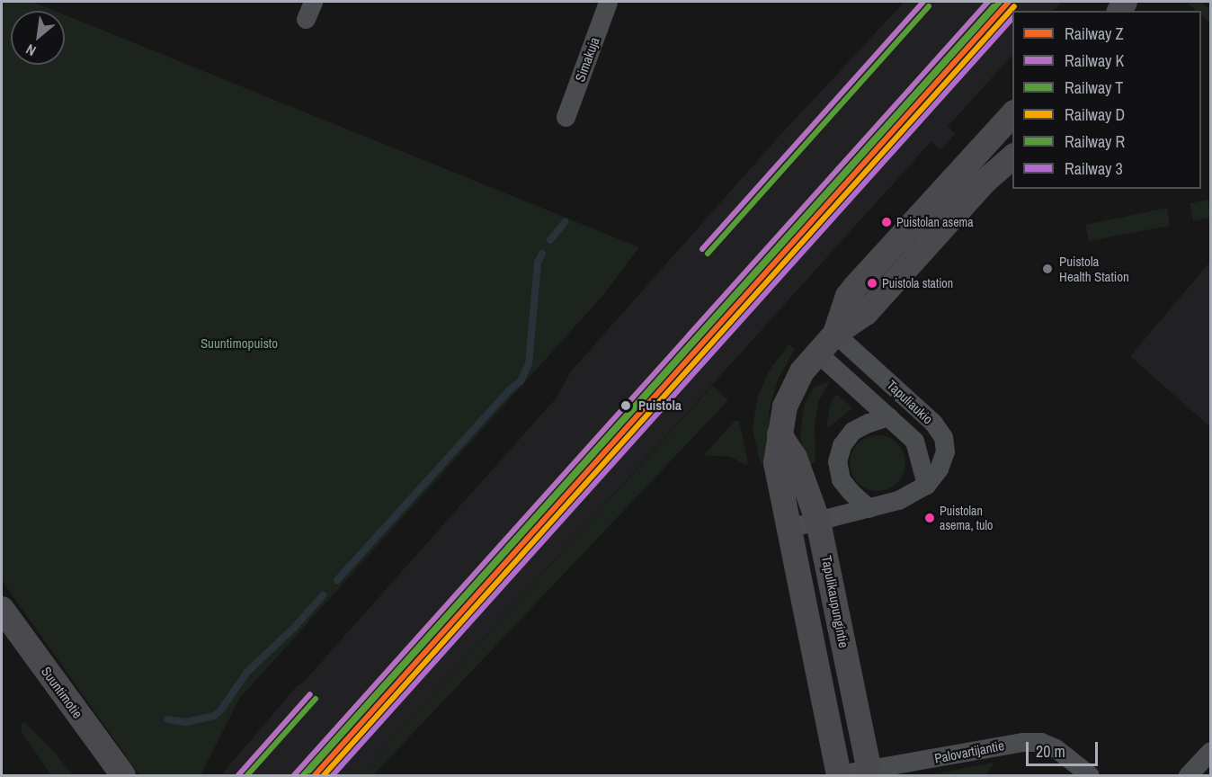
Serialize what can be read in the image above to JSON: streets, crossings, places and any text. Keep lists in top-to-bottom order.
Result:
{
  "streets": {
    "main road": ["Tapulikaupungintie", "Suuntimotie"],
    "street": ["Simakuja", "Tapuliaukio", "Palovartijantie"]
  },
  "crossings": [
    ["Tapuliaukio", "Tapulikaupungintie"],
    ["Tapulikaupungintie", "Palovartijantie"]
  ],
  "parks": ["Suuntimopuisto"],
  "places": [
    "Puistolan asema",
    "Puistola Health Station",
    "Puistola station",
    "Puistola",
    "Puistolan asema, tulo"
  ],
  "lines": [
    "rail line Z",
    "rail line K",
    "rail line R",
    "rail line T",
    "rail line D",
    "rail line 3"
  ],
  "legend": [
    "Railway Z",
    "Railway K",
    "Railway T",
    "Railway D",
    "Railway R",
    "Railway 3"
  ],
  "scale_bar": "20 m",
  "north": "bottom left"
}
